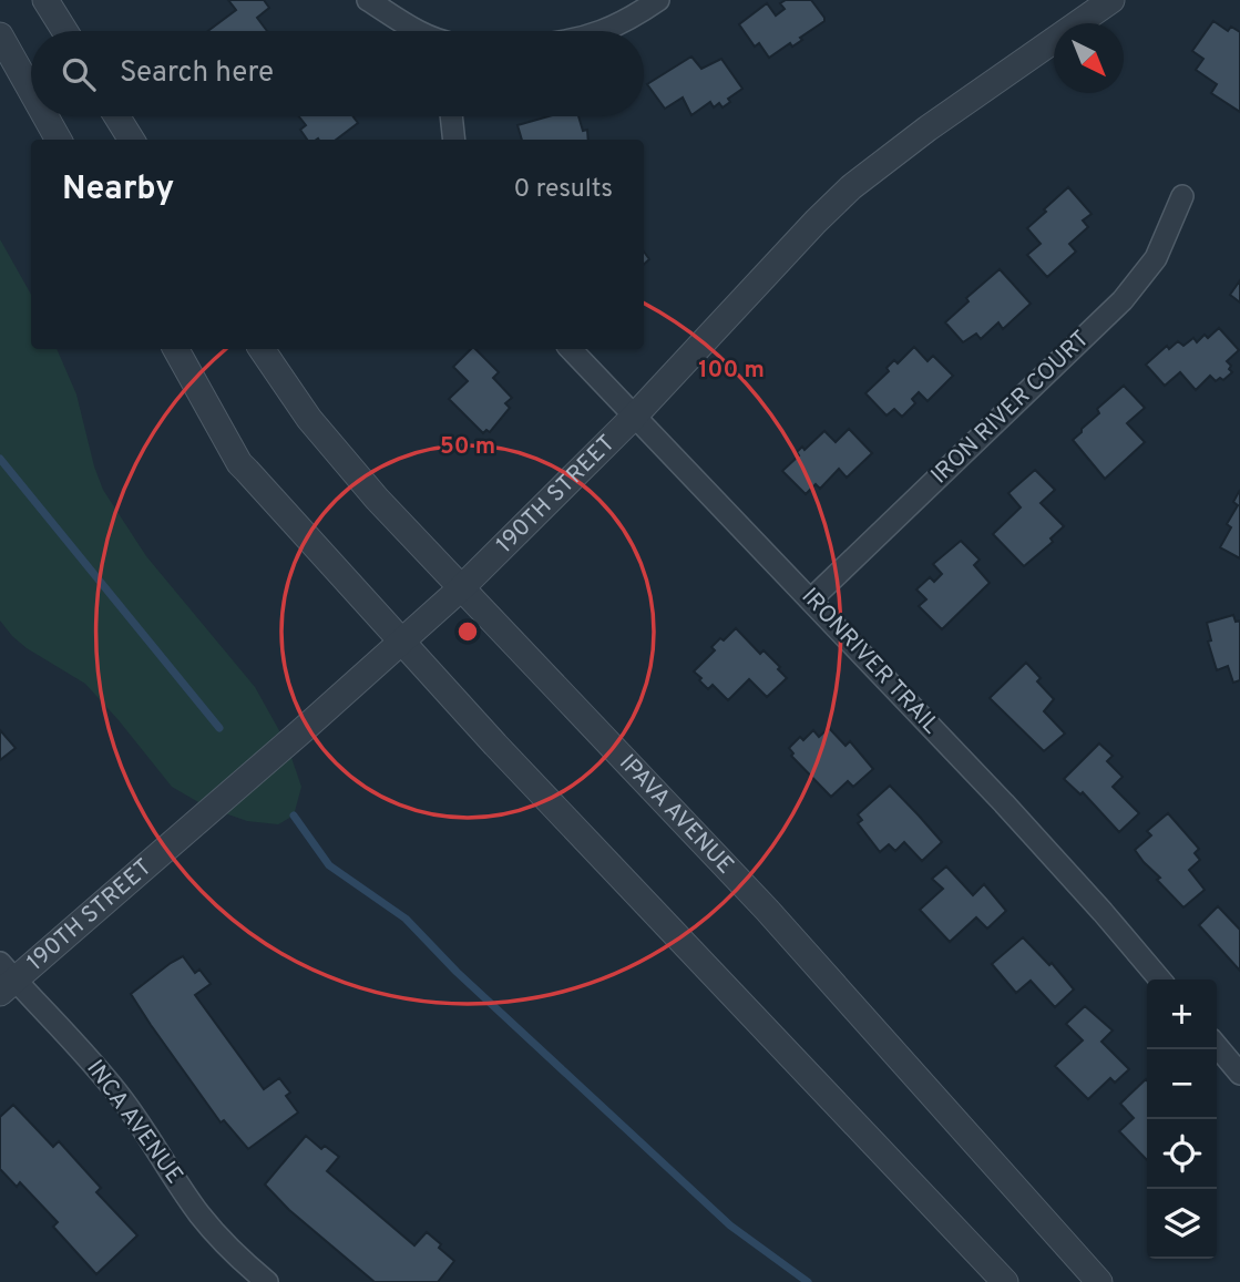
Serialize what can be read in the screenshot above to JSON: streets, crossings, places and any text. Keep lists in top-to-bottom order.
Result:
{
  "streets": {
    "street": [
      "IRON RIVER COURT",
      "190TH STREET",
      "IRONRIVER TRAIL",
      "IPAVA AVENUE",
      "INCA AVENUE"
    ]
  },
  "crossings": [
    ["IRON RIVER COURT", "IRONRIVER TRAIL"],
    ["190TH STREET", "IRONRIVER TRAIL"],
    ["190TH STREET", "IPAVA AVENUE"],
    ["190TH STREET", "INCA AVENUE"]
  ],
  "north": "bottom right",
  "page": {
    "search": "Search here",
    "heading": ["Nearby", "0 results"],
    "map_buttons": ["+", "−"]
  },
  "rings": ["100 m", "50 m"]
}
